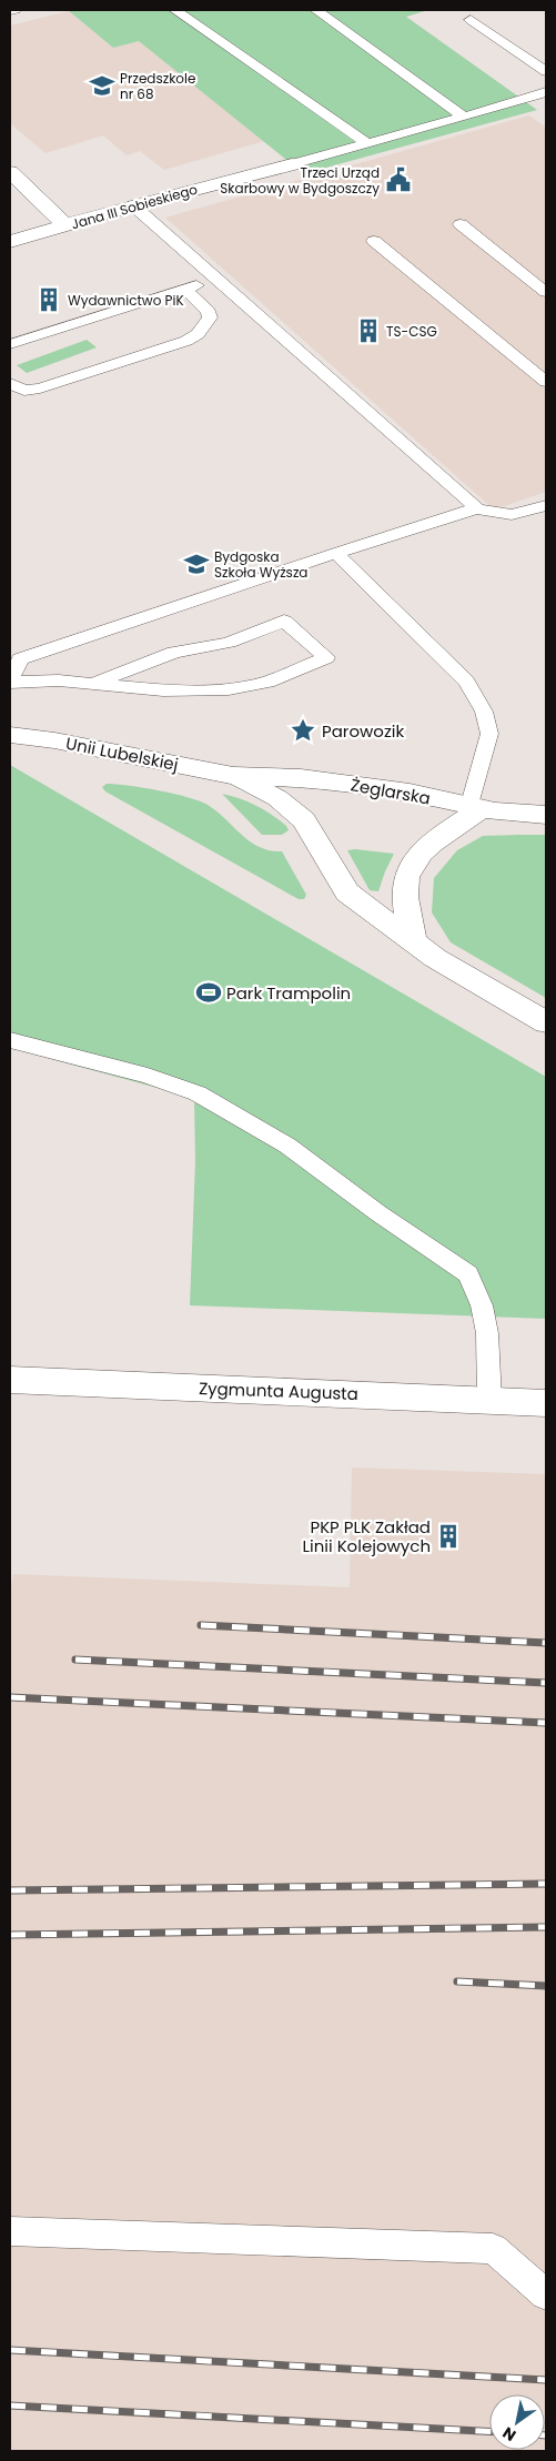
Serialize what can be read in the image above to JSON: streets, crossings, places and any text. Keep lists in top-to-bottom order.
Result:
{
  "streets": {
    "street": [
      "Jana III Sobieskiego",
      "Unii Lubelskiej",
      "Żeglarska",
      "Zygmunta Augusta"
    ]
  },
  "crossings": [
    ["Unii Lubelskiej", "Żeglarska"]
  ],
  "places": {
    "school or university": ["Przedszkole nr 68", "Bydgoska Szkoła Wyższa"],
    "public building": ["Trzeci Urząd Skarbowy w Bydgoszczy"],
    "building": ["Wydawnictwo PiK", "TS-CSG", "PKP PLK Zakład Linii Kolejowych"],
    "place": ["Parowozik"],
    "sports": ["Park Trampolin"]
  },
  "north": "bottom left"
}
